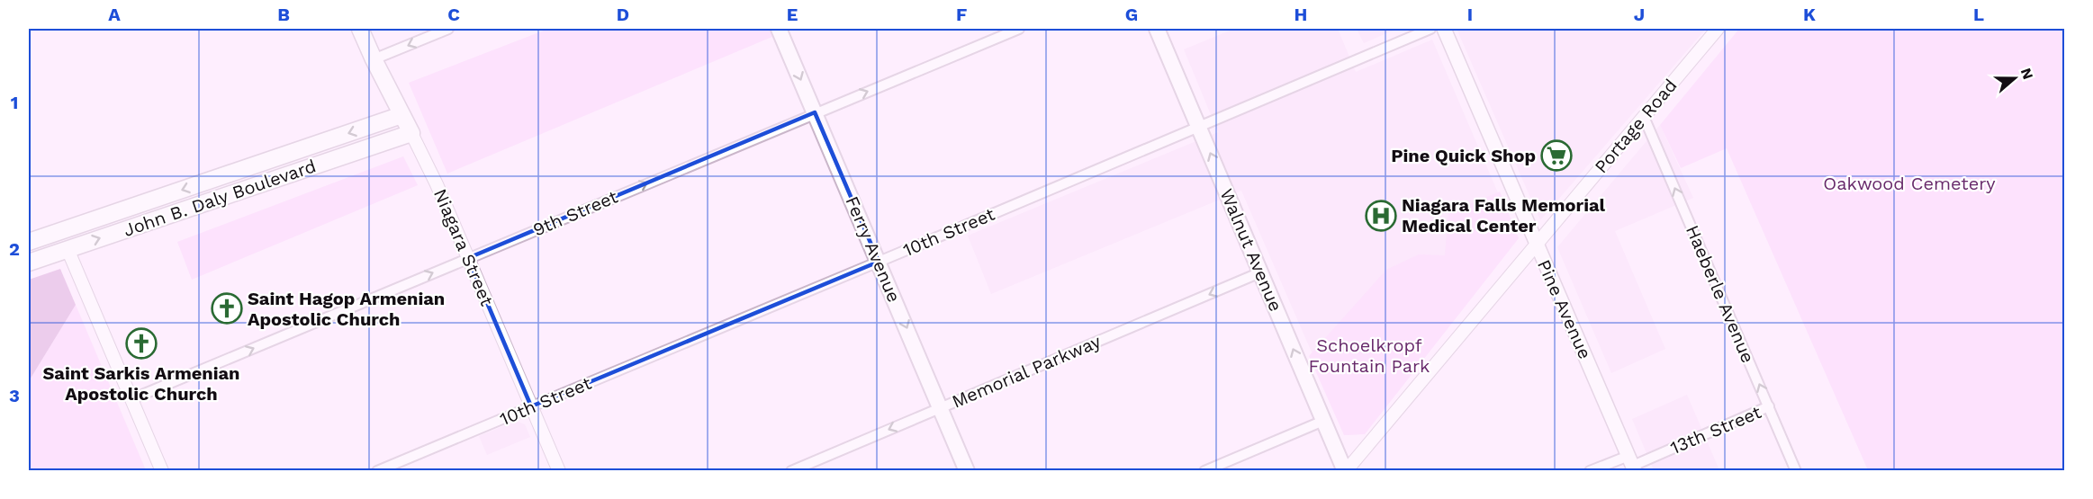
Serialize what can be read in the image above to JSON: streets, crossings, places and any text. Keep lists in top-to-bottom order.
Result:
{
  "streets": {
    "highway": ["John B. Daly Boulevard", "Niagara Street"],
    "main road": ["Ferry Avenue", "Walnut Avenue", "Pine Avenue"],
    "street": [
      "Portage Road",
      "9th Street",
      "10th Street",
      "Haeberle Avenue",
      "Memorial Parkway",
      "13th Street"
    ]
  },
  "crossings": [
    ["Portage Road", "Walnut Avenue"],
    ["Portage Road", "Haeberle Avenue"],
    ["Portage Road", "Pine Avenue"],
    ["John B. Daly Boulevard", "Niagara Street"],
    ["9th Street", "Niagara Street"],
    ["9th Street", "Ferry Avenue"],
    ["10th Street", "Niagara Street"],
    ["10th Street", "Ferry Avenue"],
    ["10th Street", "Walnut Avenue"],
    ["Ferry Avenue", "Memorial Parkway"],
    ["Walnut Avenue", "Memorial Parkway"],
    ["Haeberle Avenue", "13th Street"],
    ["Pine Avenue", "13th Street"]
  ],
  "one_way": [
    "9th Street",
    "Ferry Avenue",
    "Walnut Avenue",
    "Haeberle Avenue",
    "Memorial Parkway"
  ],
  "parks": ["Oakwood Cemetery", "Schoelkropf Fountain Park"],
  "places": {
    "supermarket": ["Pine Quick Shop"],
    "hospital": ["Niagara Falls Memorial Medical Center"],
    "church": ["Saint Hagop Armenian Apostolic Church", "Saint Sarkis Armenian Apostolic Church"]
  },
  "north": "right",
  "grid": {
    "columns": [
      "A",
      "B",
      "C",
      "D",
      "E",
      "F",
      "G",
      "H",
      "I",
      "J",
      "K",
      "L"
    ],
    "rows": ["1", "2", "3"]
  }
}
